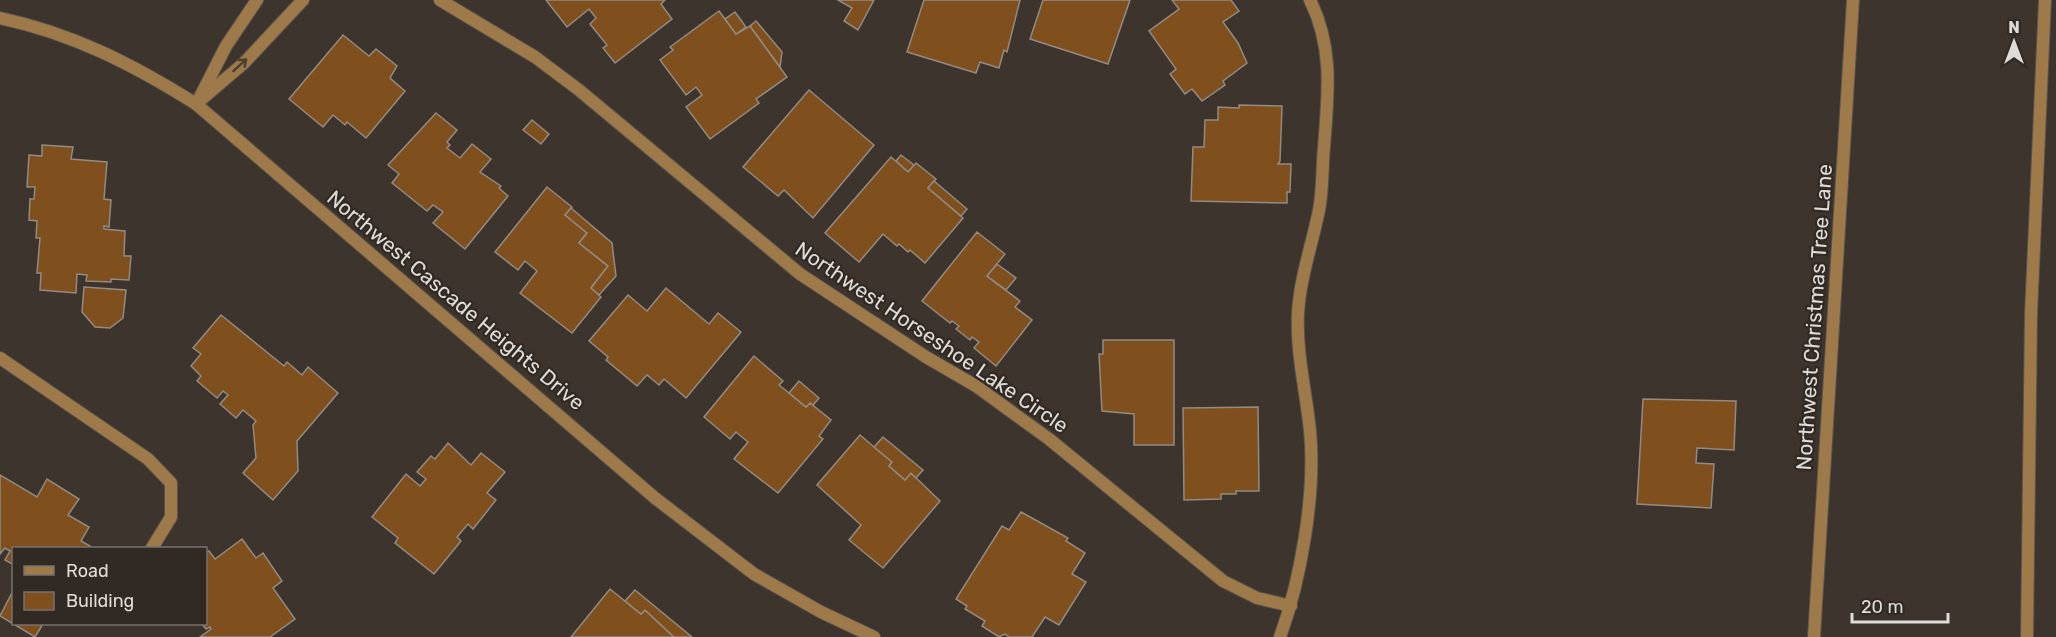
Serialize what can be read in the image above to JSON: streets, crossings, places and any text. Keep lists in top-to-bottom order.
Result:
{
  "streets": {
    "street": ["Northwest Cascade Heights Drive", "Northwest Christmas Tree Lane", "Northwest Horseshoe Lake Circle"]
  },
  "legend": ["Road", "Building"],
  "scale_bar": "20 m",
  "north": "top"
}
